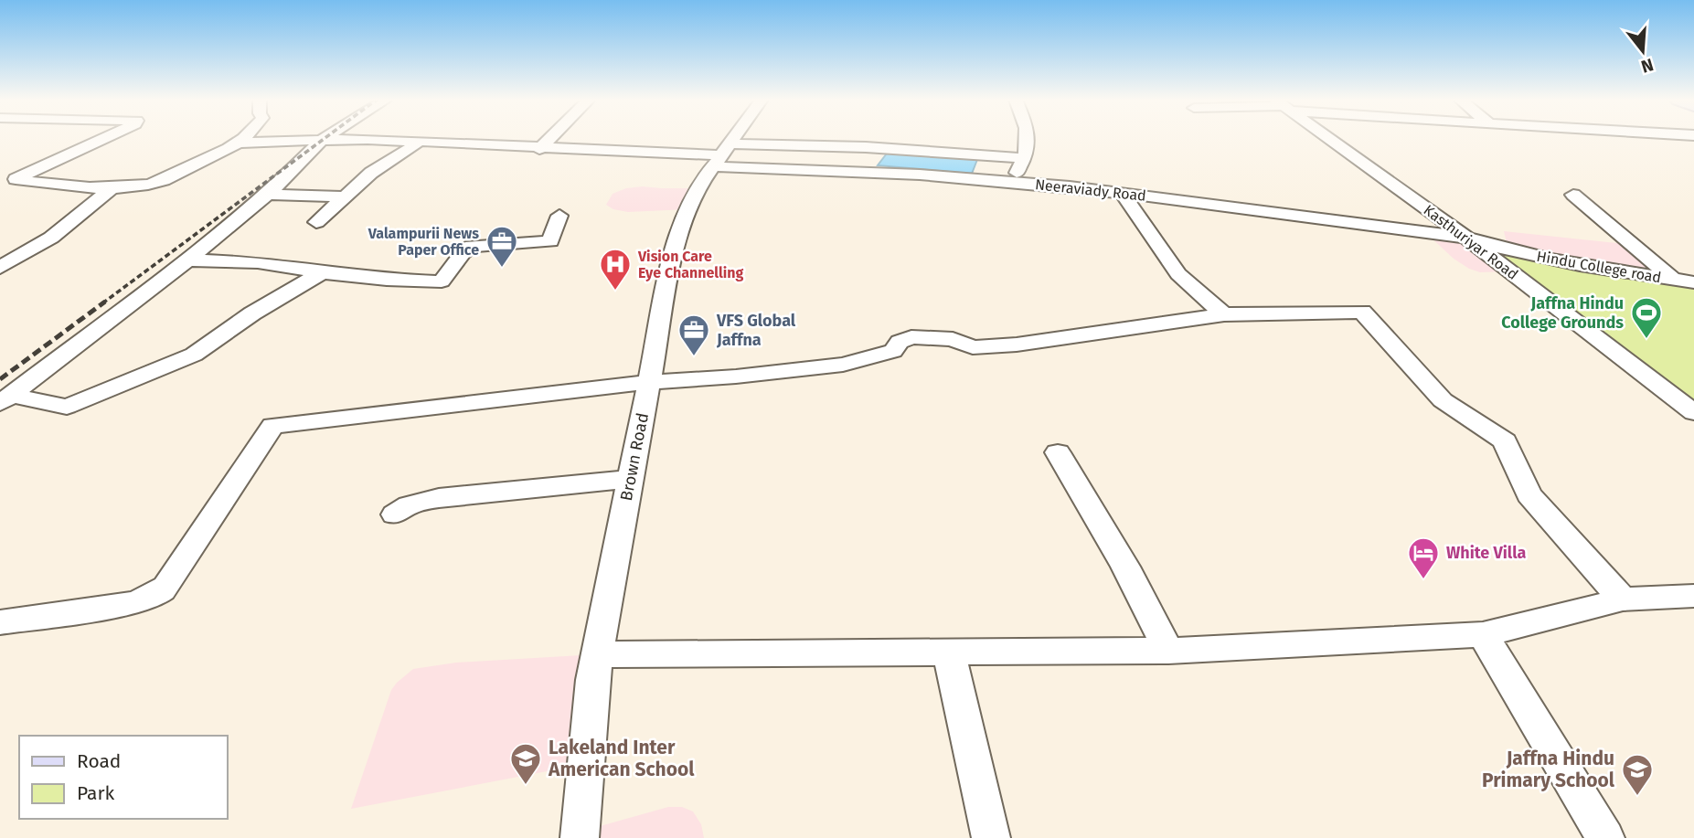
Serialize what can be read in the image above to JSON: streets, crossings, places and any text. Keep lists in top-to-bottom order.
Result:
{
  "streets": {
    "street": [
      "Neeraviady Road",
      "Kasthuriyar Road",
      "Hindu College road",
      "Brown Road"
    ]
  },
  "crossings": [
    ["Neeraviady Road", "Kasthuriyar Road"],
    ["Neeraviady Road", "Hindu College road"],
    ["Neeraviady Road", "Brown Road"],
    ["Kasthuriyar Road", "Hindu College road"]
  ],
  "places": {
    "office": ["Valampurii News Paper Office", "VFS Global Jaffna"],
    "hospital": ["Vision Care Eye Channelling"],
    "sports": ["Jaffna Hindu College Grounds"],
    "hotel": ["White Villa"],
    "school or university": ["Lakeland Inter American School", "Jaffna Hindu Primary School"]
  },
  "legend": ["Road", "Park"],
  "north": "bottom"
}
